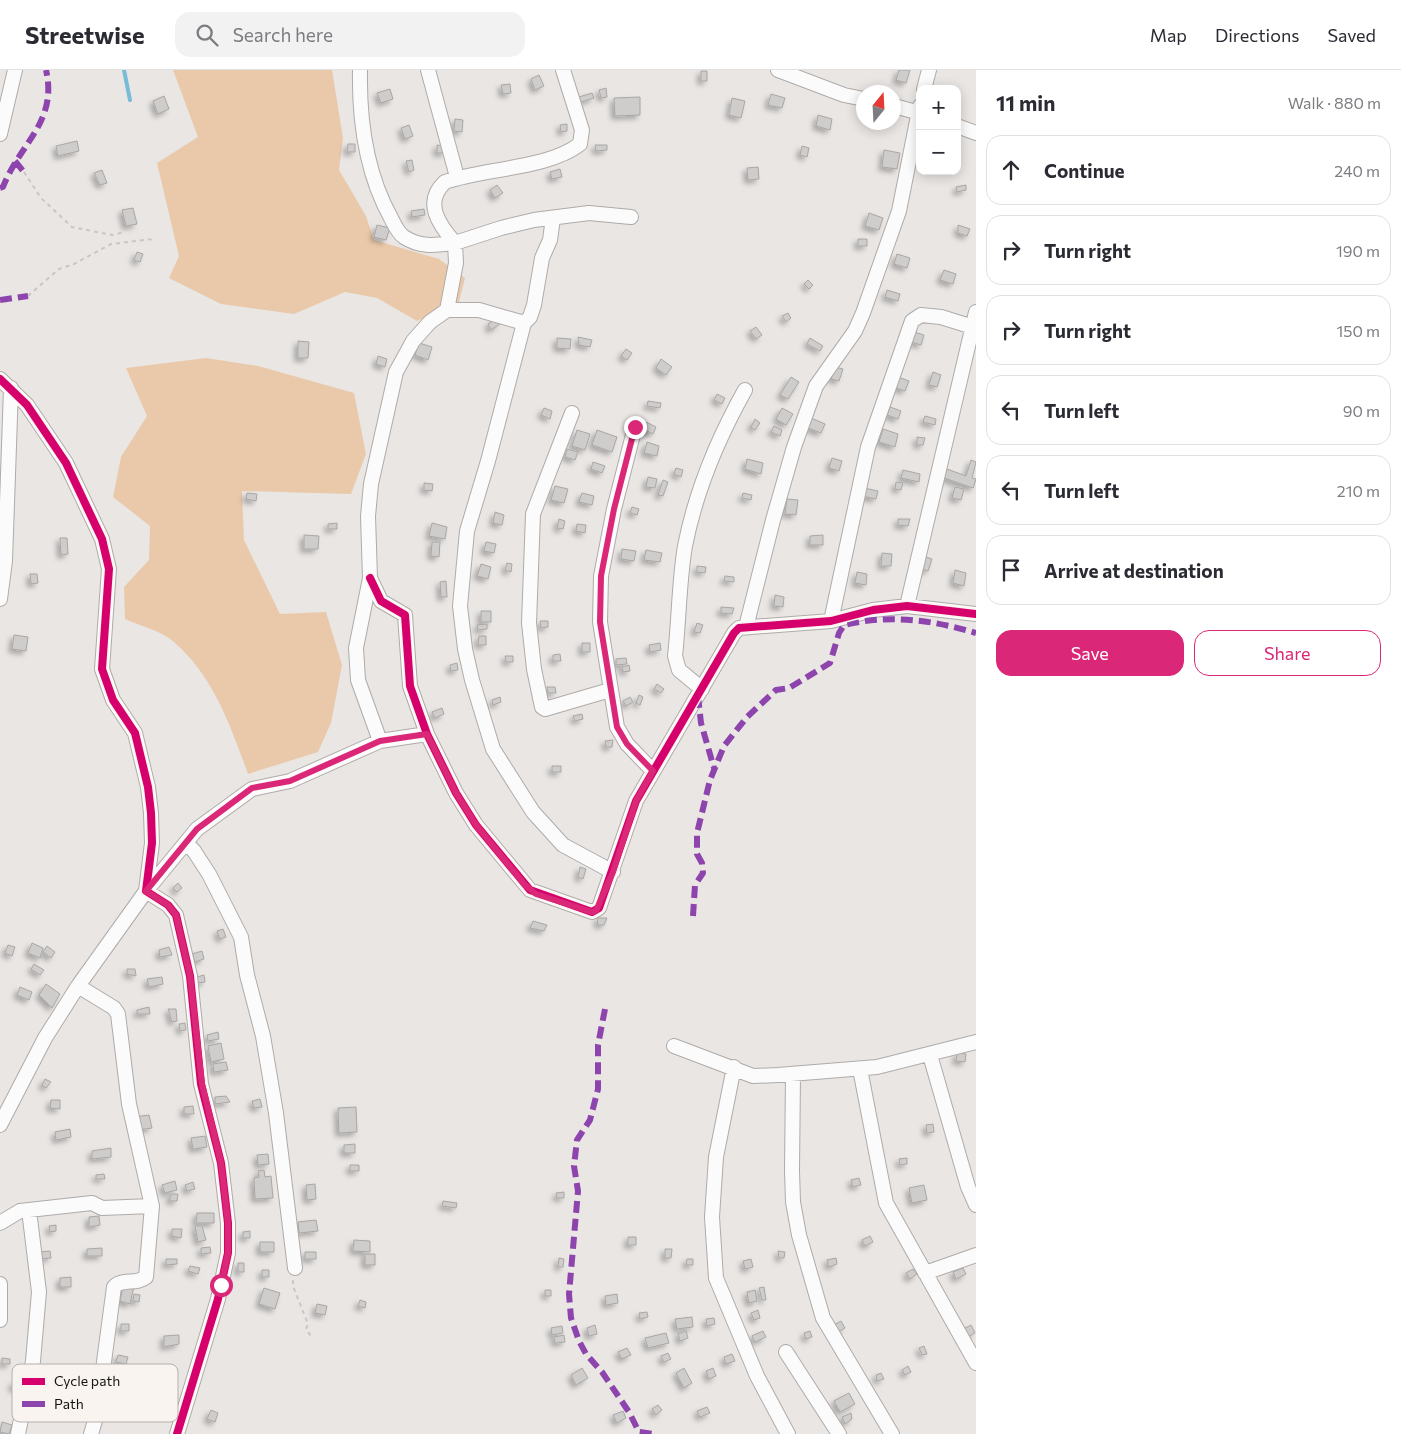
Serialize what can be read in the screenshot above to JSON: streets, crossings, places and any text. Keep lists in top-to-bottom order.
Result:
{
  "legend": ["Cycle path", "Path"],
  "north": "top",
  "page": {
    "header": "Streetwise",
    "search": "Search here",
    "nav": ["Map", "Directions", "Saved"],
    "heading": ["11 min", "Walk · 880 m"],
    "map_buttons": ["+", "−"],
    "list": [
      ["Continue", "240 m"],
      ["Turn right", "190 m"],
      ["Turn right", "150 m"],
      ["Turn left", "90 m"],
      ["Turn left", "210 m"],
      "Arrive at destination"
    ],
    "buttons": ["Save", "Share"]
  }
}
